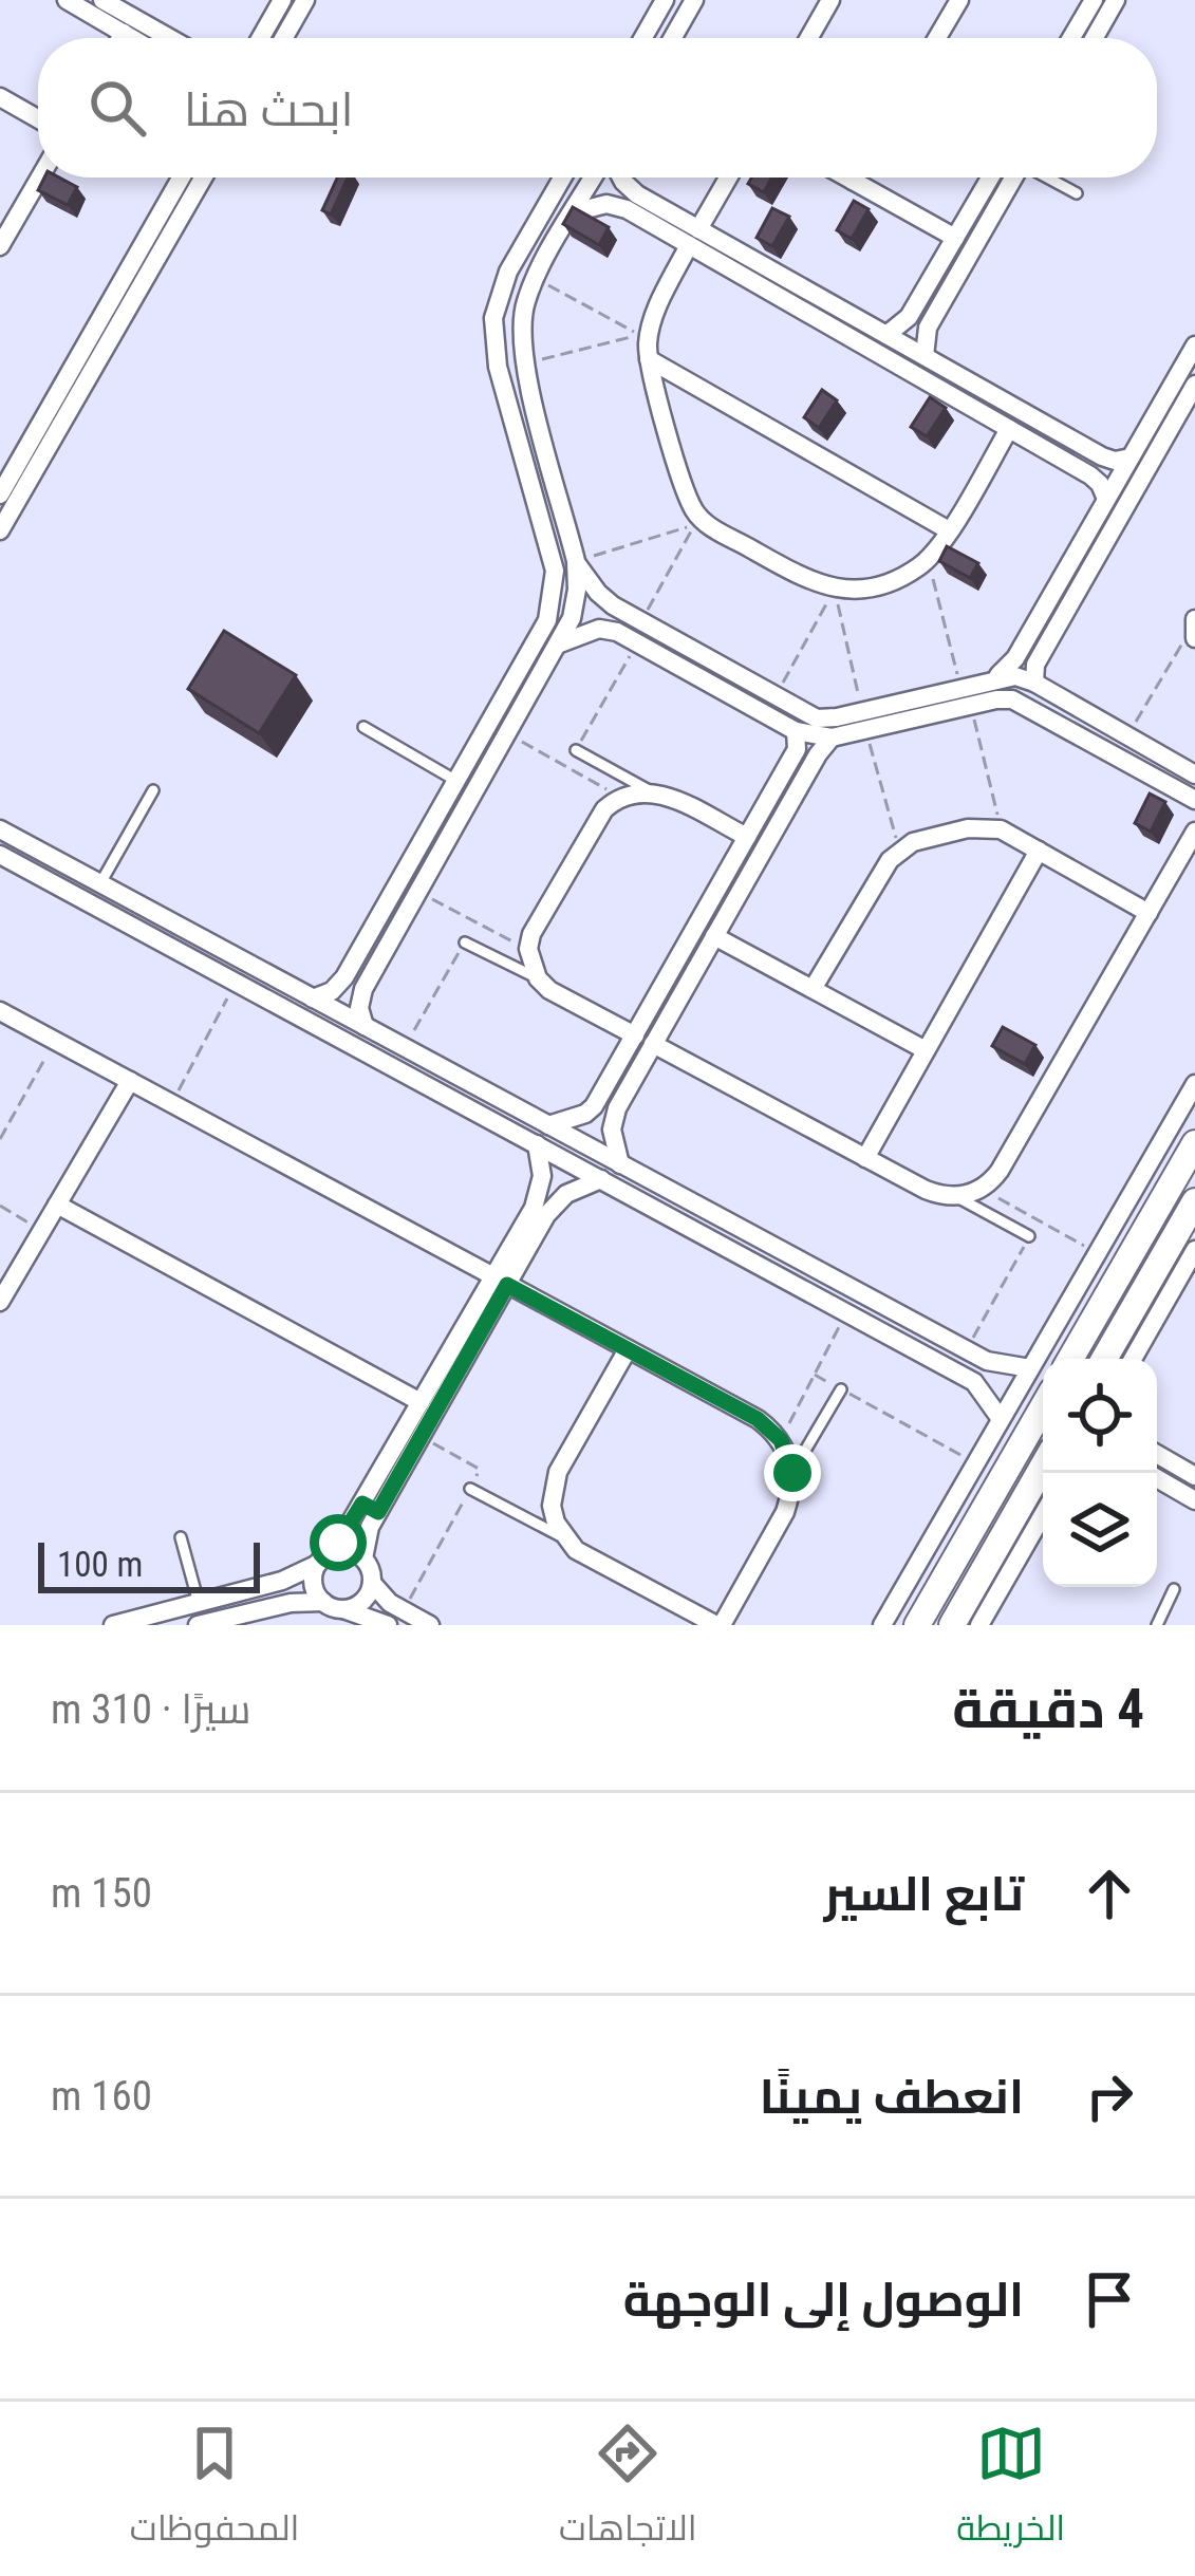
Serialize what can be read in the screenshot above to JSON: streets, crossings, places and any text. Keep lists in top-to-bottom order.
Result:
{
  "scale_bar": "100 m",
  "page": {
    "search": "ابحث هنا",
    "scale": "100 m",
    "heading": ["4 دقيقة", "سيرًا · 310 m"],
    "list": [
      ["تابع السير", "150 m"],
      ["انعطف يمينًا", "160 m"],
      "الوصول إلى الوجهة"
    ],
    "nav": ["الخريطة", "الاتجاهات", "المحفوظات"]
  }
}
